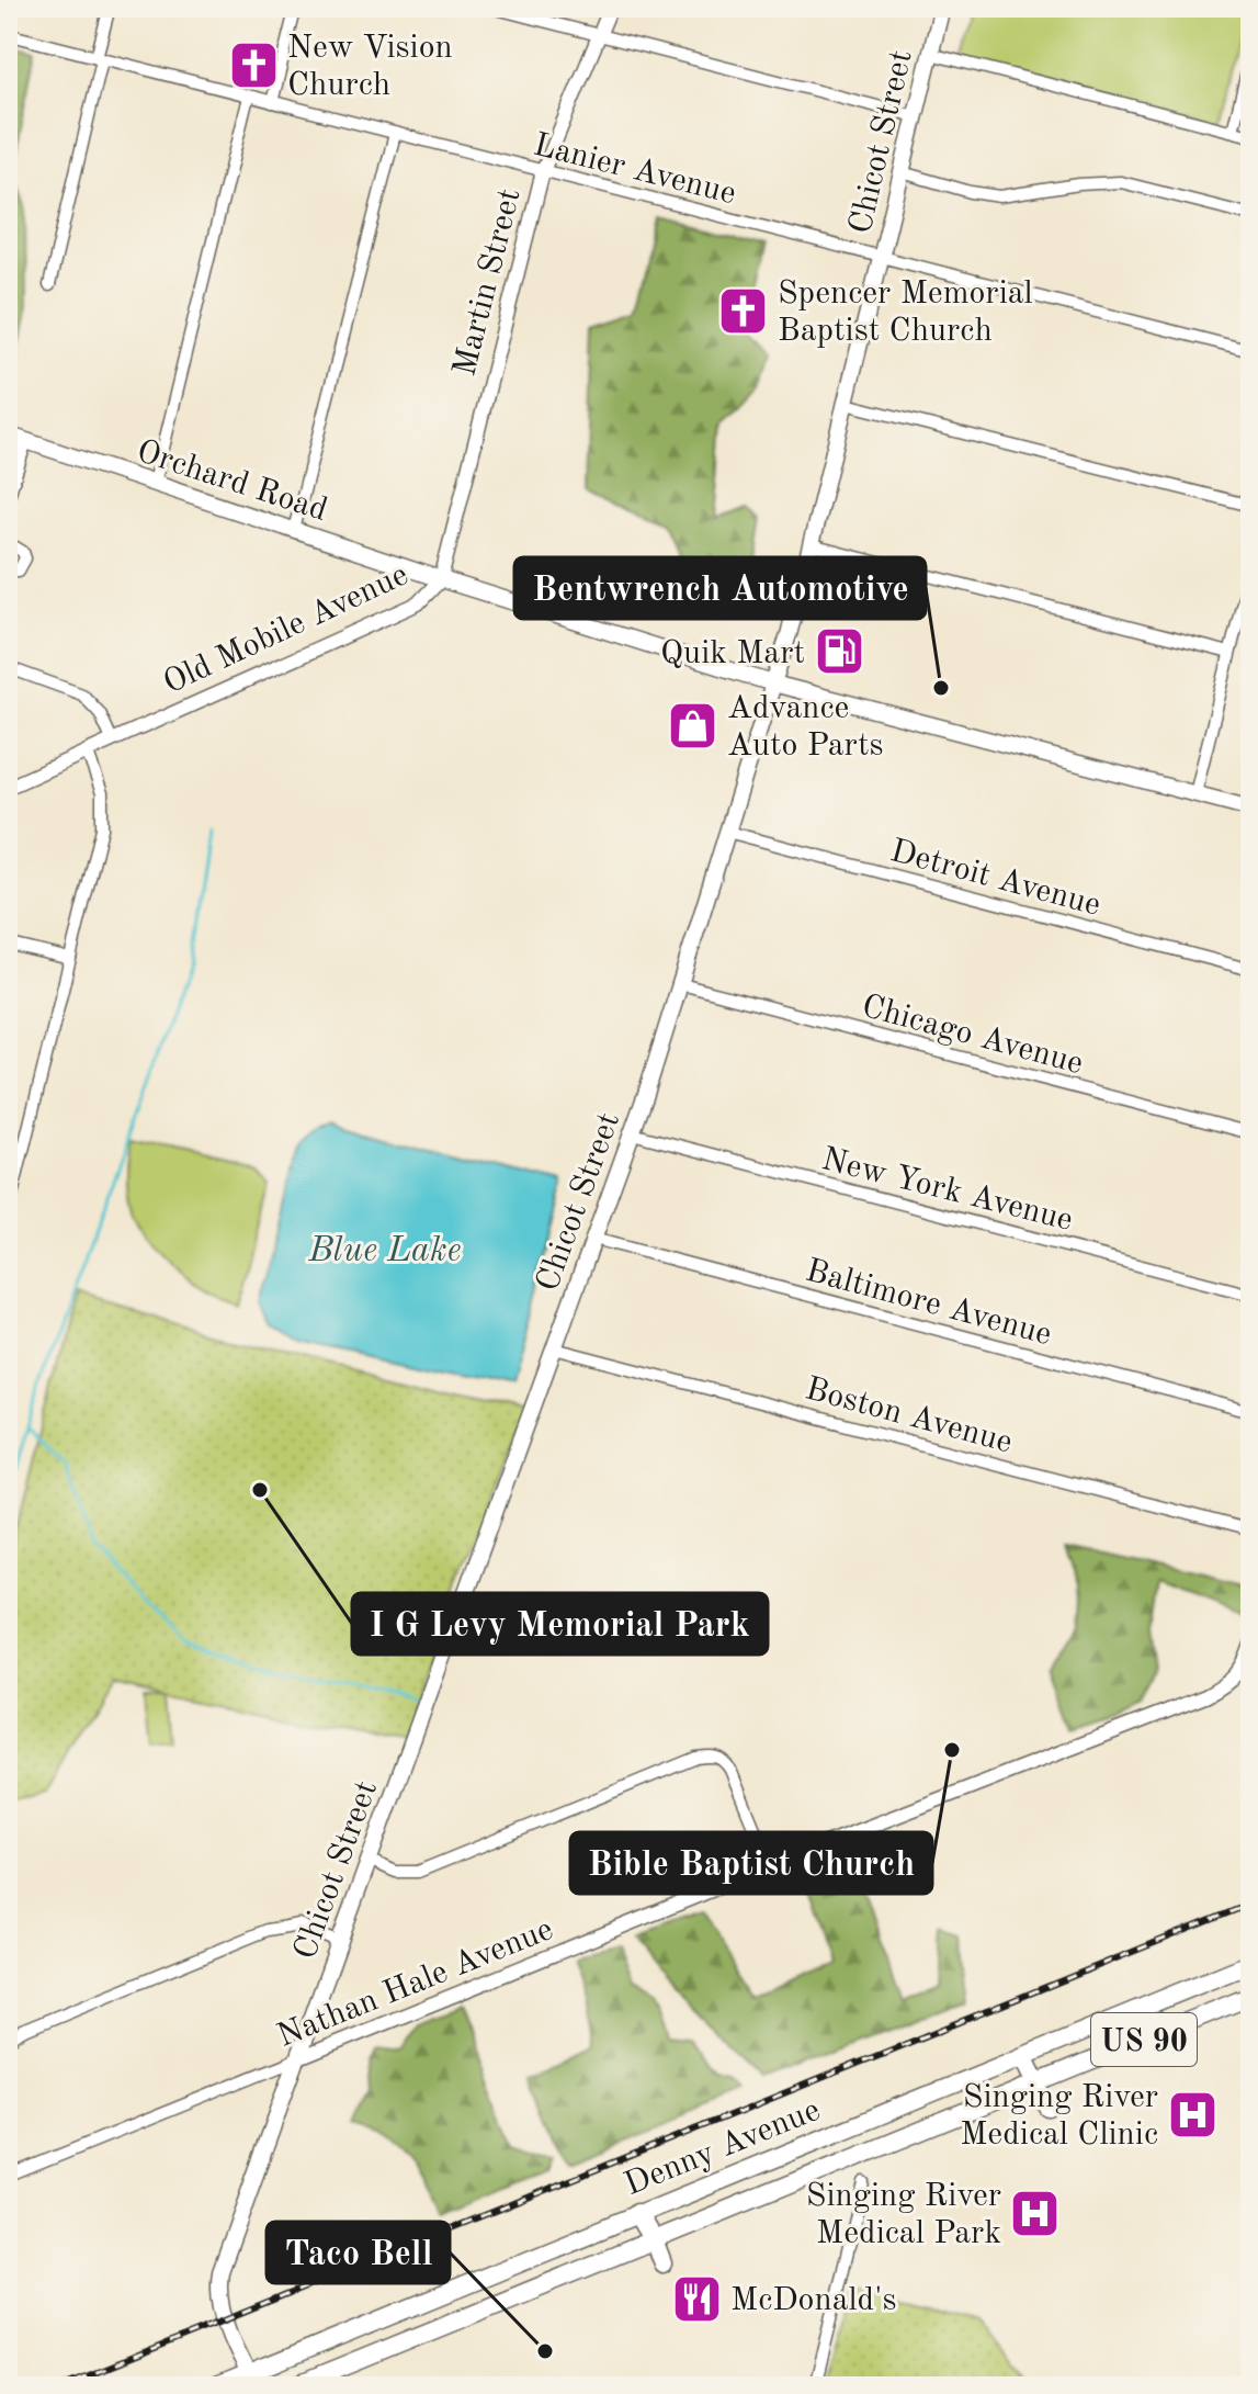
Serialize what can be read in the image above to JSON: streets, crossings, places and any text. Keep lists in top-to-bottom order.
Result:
{
  "streets": {
    "main road": [
      "Chicot Street",
      "Orchard Road",
      "Old Mobile Avenue",
      "US 90",
      "Denny Avenue"
    ],
    "street": [
      "Lanier Avenue",
      "Martin Street",
      "Detroit Avenue",
      "Chicago Avenue",
      "New York Avenue",
      "Baltimore Avenue",
      "Boston Avenue",
      "Nathan Hale Avenue"
    ]
  },
  "crossings": [
    ["Chicot Street", "Lanier Avenue"],
    ["Chicot Street", "Old Mobile Avenue"],
    ["Chicot Street", "Detroit Avenue"],
    ["Chicot Street", "Chicago Avenue"],
    ["Chicot Street", "New York Avenue"],
    ["Chicot Street", "Baltimore Avenue"],
    ["Chicot Street", "Boston Avenue"],
    ["Chicot Street", "Nathan Hale Avenue"],
    ["Chicot Street", "Denny Avenue"],
    ["Lanier Avenue", "Martin Street"],
    ["Martin Street", "Orchard Road"],
    ["Martin Street", "Old Mobile Avenue"],
    ["Orchard Road", "Old Mobile Avenue"]
  ],
  "water": ["Blue Lake"],
  "places": {
    "church": ["New Vision Church", "Spencer Memorial Baptist Church"],
    "fuel station": ["Quik Mart"],
    "other": [
      "Bentwrench Automotive",
      "I G Levy Memorial Park",
      "Bible Baptist Church",
      "Taco Bell"
    ],
    "shop": ["Advance Auto Parts"],
    "hospital": ["Singing River Medical Clinic", "Singing River Medical Park"],
    "restaurant": ["McDonald's"]
  }
}
